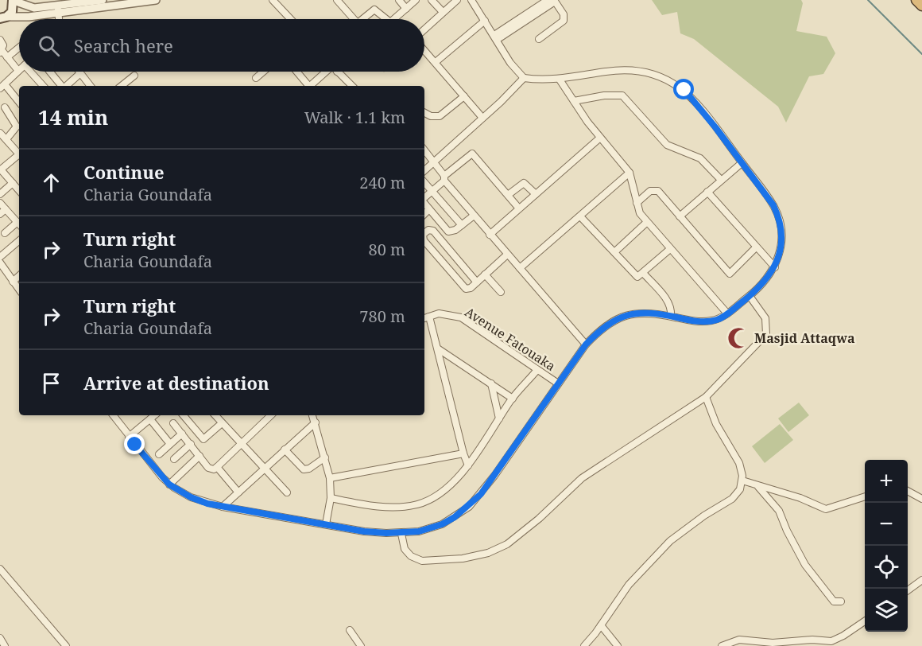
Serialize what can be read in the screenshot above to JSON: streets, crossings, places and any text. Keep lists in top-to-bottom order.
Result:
{
  "streets": {
    "street": ["Avenue Fatouaka"]
  },
  "places": {
    "mosque": ["Masjid Attaqwa"]
  },
  "page": {
    "search": "Search here",
    "heading": ["14 min", "Walk · 1.1 km"],
    "list": [
      ["Continue", "Charia Goundafa", "240 m"],
      ["Turn right", "Charia Goundafa", "80 m"],
      ["Turn right", "Charia Goundafa", "780 m"],
      "Arrive at destination"
    ],
    "map_buttons": ["+", "−"]
  }
}
